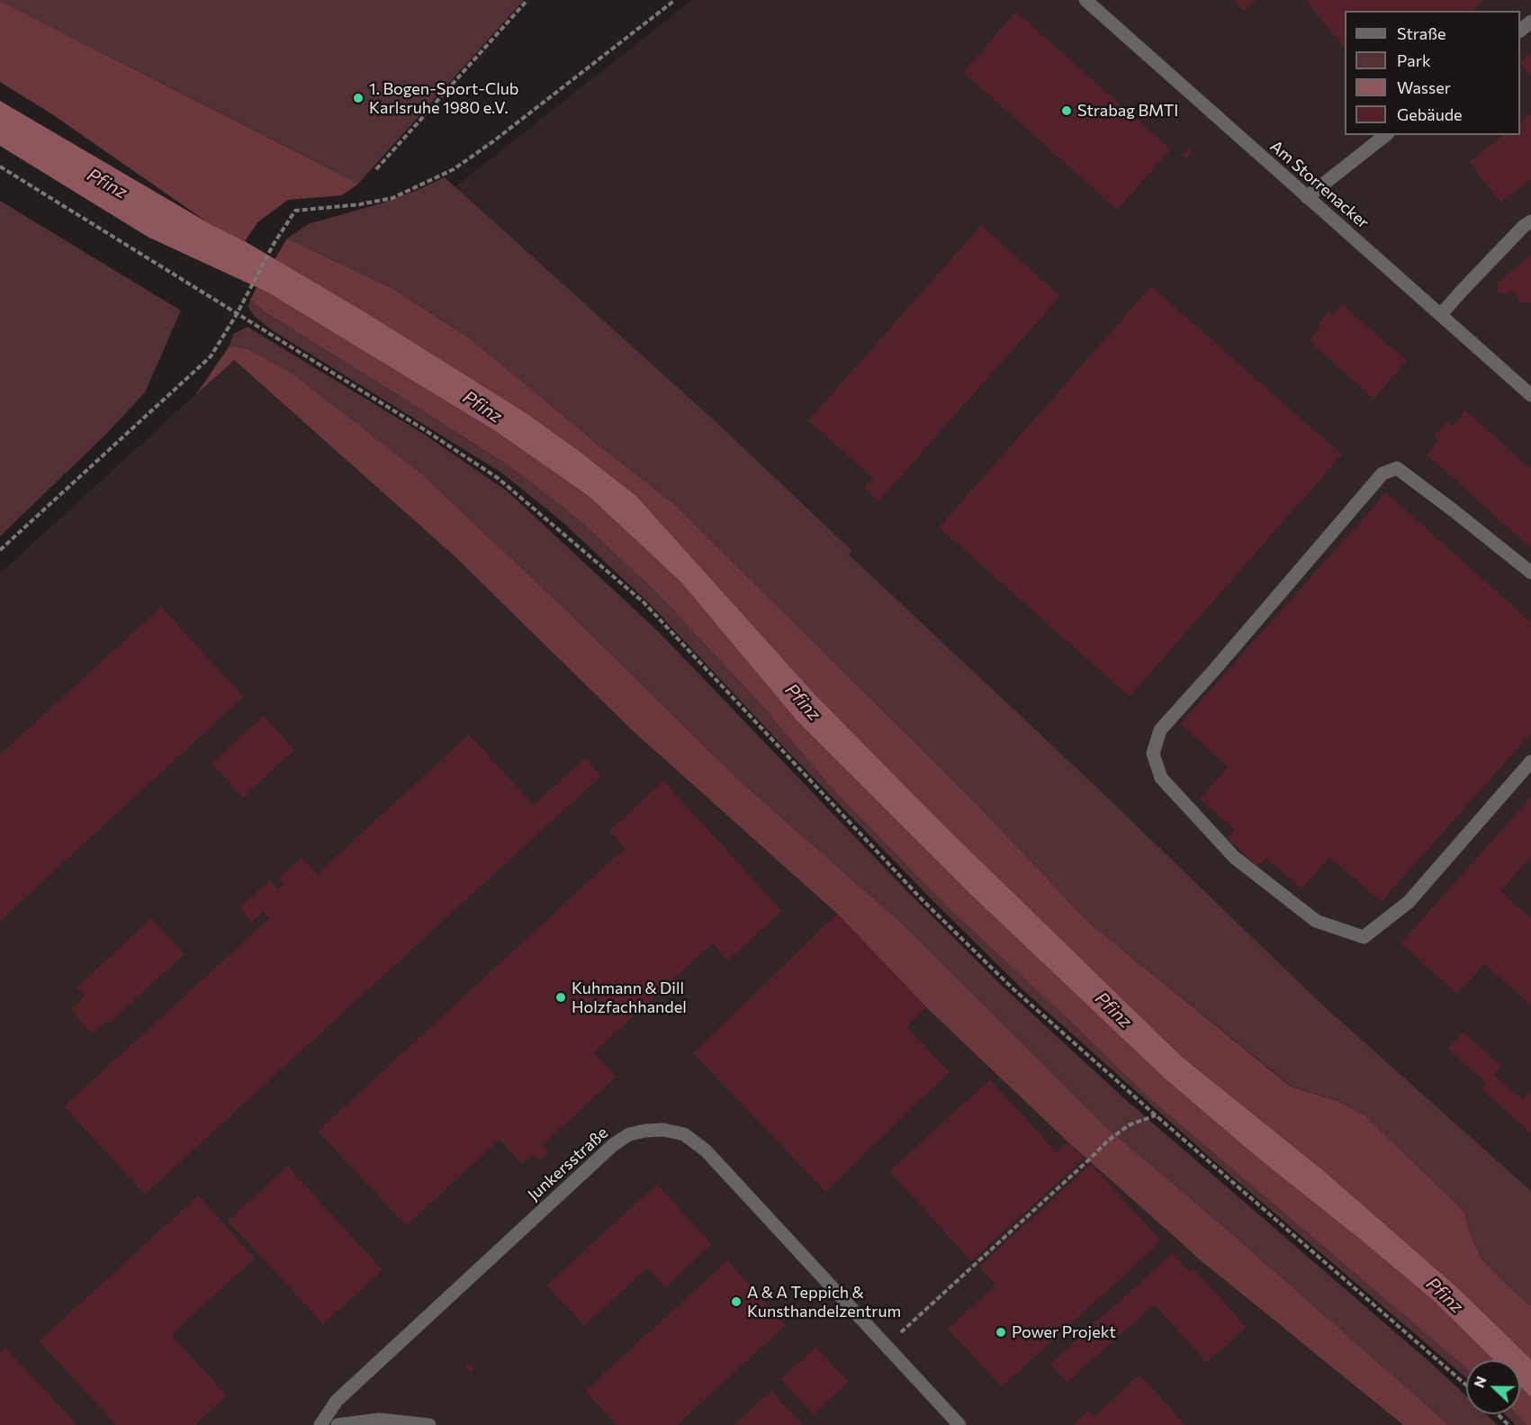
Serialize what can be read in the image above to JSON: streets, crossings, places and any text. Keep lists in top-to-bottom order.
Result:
{
  "streets": {
    "street": ["Am Storrenacker", "Junkersstraße"]
  },
  "water": ["Pfinz"],
  "places": [
    "1. Bogen-Sport-Club Karlsruhe 1980 e.V.",
    "Strabag BMTI",
    "Kuhmann & Dill Holzfachhandel",
    "A & A Teppich & Kunsthandelzentrum",
    "Power Projekt"
  ],
  "legend": [
    "Straße",
    "Park",
    "Wasser",
    "Gebäude"
  ],
  "north": "left"
}
